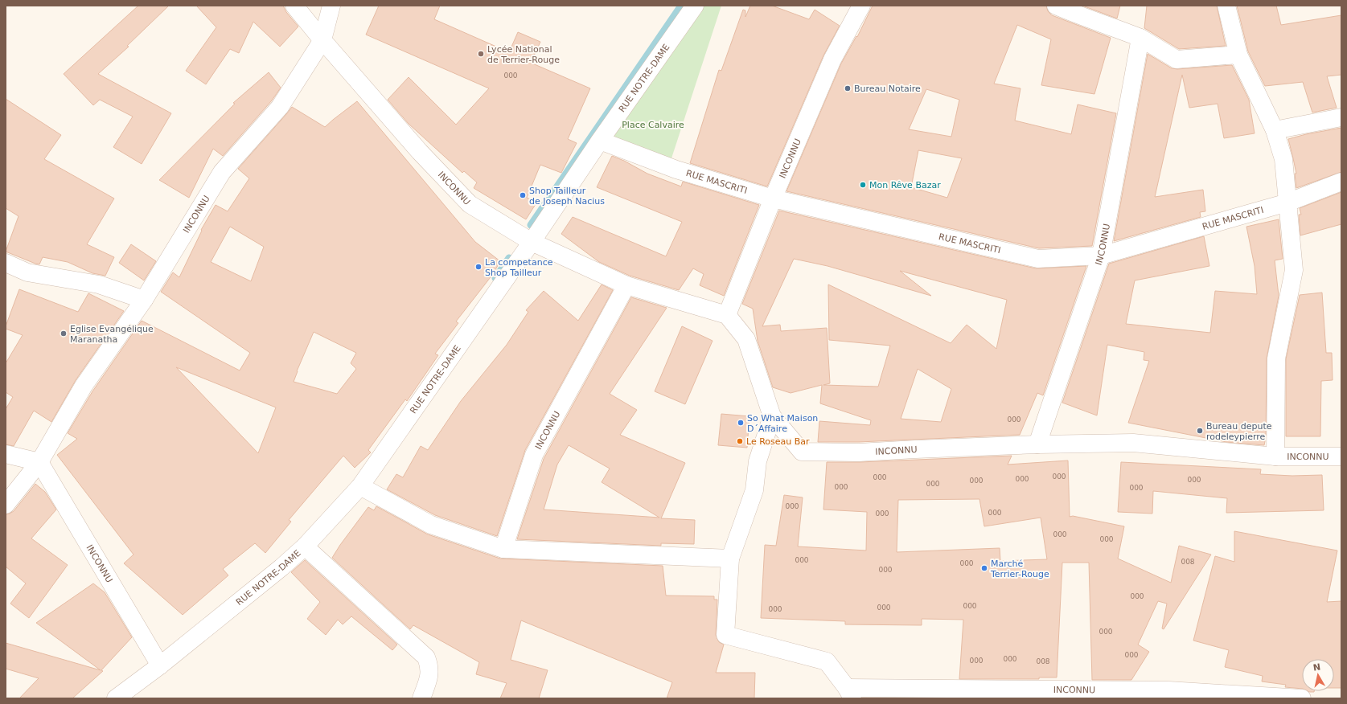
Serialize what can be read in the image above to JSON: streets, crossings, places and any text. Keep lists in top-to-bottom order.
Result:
{
  "streets": {
    "street": ["RUE NOTRE-DAME", "INCONNU", "RUE MASCRITI"]
  },
  "crossings": [
    ["RUE NOTRE-DAME", "INCONNU"],
    ["RUE NOTRE-DAME", "RUE MASCRITI"],
    ["INCONNU", "RUE MASCRITI"]
  ],
  "parks": ["Place Calvaire"],
  "places": [
    "Lycée National de Terrier-Rouge",
    "Bureau Notaire",
    "Mon Rêve Bazar",
    "Shop Tailleur de Joseph Nacius",
    "La competance Shop Tailleur",
    "Eglise Evangélique Maranatha",
    "So What Maison D´Affaire",
    "Bureau depute rodeleypierre",
    "Le Roseau Bar",
    "Marché Terrier-Rouge"
  ],
  "house_numbers": [
    "000",
    "000",
    "000",
    "000",
    "000",
    "000",
    "000",
    "000",
    "000",
    "000",
    "000",
    "000",
    "000",
    "000",
    "000",
    "000",
    "008",
    "000",
    "000",
    "000",
    "000",
    "000",
    "000",
    "000",
    "000",
    "000",
    "000",
    "008"
  ],
  "north": "top"
}
